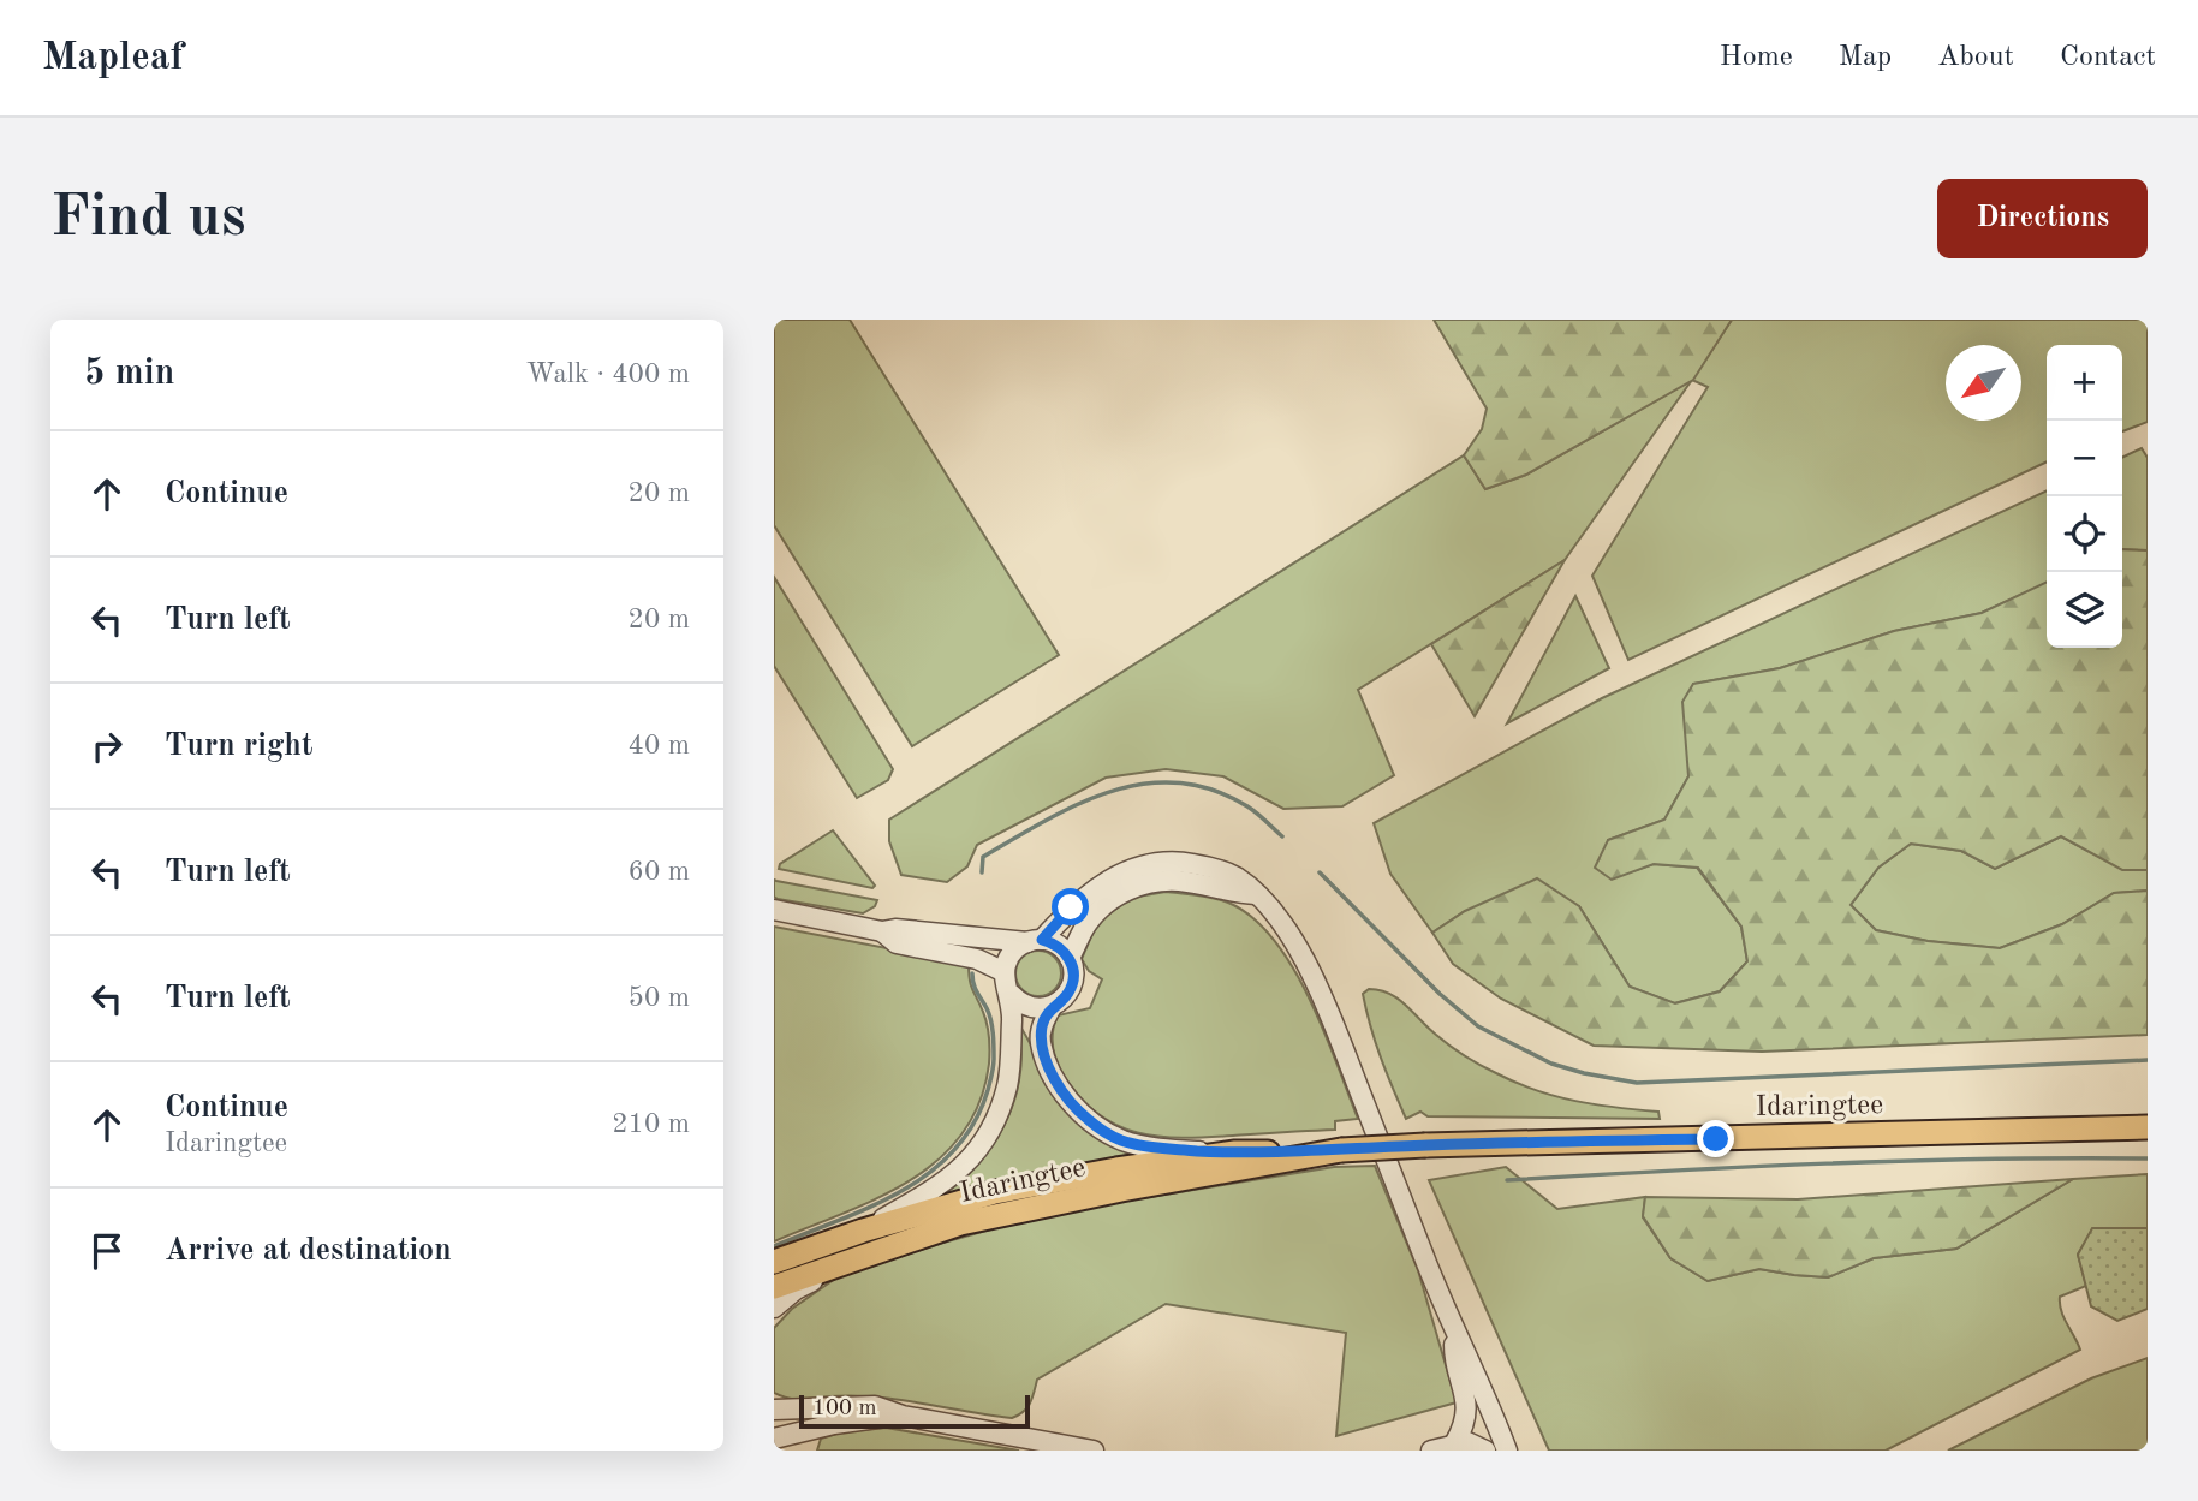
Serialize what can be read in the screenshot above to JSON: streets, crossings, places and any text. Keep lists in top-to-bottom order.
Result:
{
  "streets": {
    "main road": ["Idaringtee"]
  },
  "scale_bar": "100 m",
  "north": "bottom left",
  "page": {
    "header": "Mapleaf",
    "nav": [
      "Home",
      "Map",
      "About",
      "Contact"
    ],
    "buttons": "Directions",
    "title": "Find us",
    "heading": ["5 min", "Walk · 400 m"],
    "map_buttons": ["+", "−"],
    "list": [
      ["Continue", "20 m"],
      ["Turn left", "20 m"],
      ["Turn right", "40 m"],
      ["Turn left", "60 m"],
      ["Turn left", "50 m"],
      ["Continue", "Idaringtee", "210 m"],
      "Arrive at destination"
    ],
    "scale": "100 m"
  }
}
